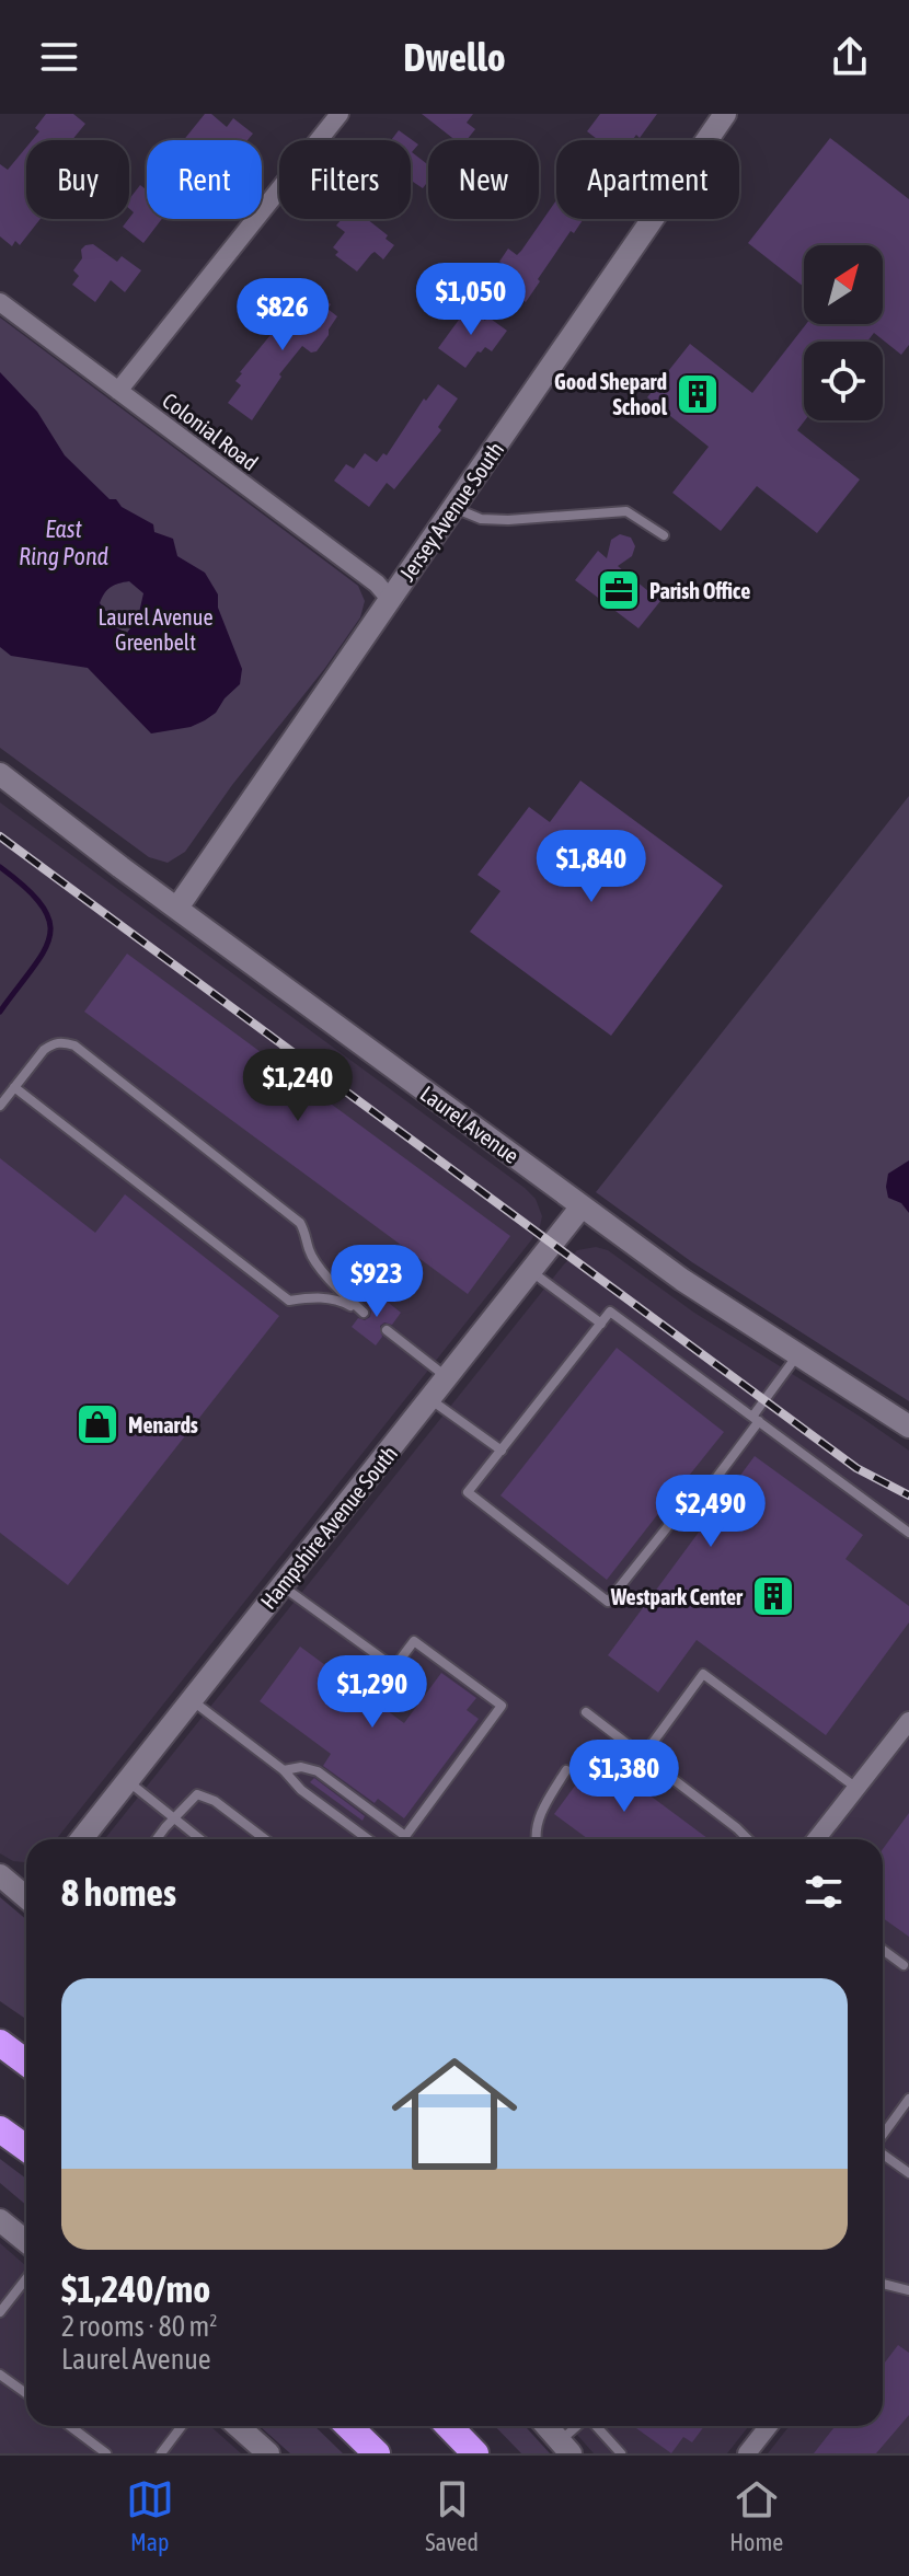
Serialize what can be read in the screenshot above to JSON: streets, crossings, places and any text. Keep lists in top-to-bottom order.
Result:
{
  "streets": {
    "street": [
      "Colonial Road",
      "Jersey Avenue South",
      "Laurel Avenue",
      "Hampshire Avenue South"
    ]
  },
  "crossings": [
    ["Colonial Road", "Jersey Avenue South"],
    ["Jersey Avenue South", "Laurel Avenue"],
    ["Laurel Avenue", "Hampshire Avenue South"]
  ],
  "water": ["East Ring Pond"],
  "parks": ["Laurel Avenue Greenbelt"],
  "places": {
    "building": ["Good Shepard School", "Westpark Center"],
    "office": ["Parish Office"],
    "shop": ["Menards"]
  },
  "north": "top right",
  "page": {
    "header": "Dwello",
    "chip": [
      "Buy",
      "Rent",
      "Filters",
      "New",
      "Apartment"
    ],
    "price": [
      "$1,050",
      "$826",
      "$1,840",
      "$1,240",
      "$923",
      "$2,490",
      "$1,290",
      "$1,380"
    ],
    "heading": "8 homes",
    "list": [
      {
        "name": "$1,240/mo",
        "note": "2 rooms · 80 m² · Laurel Avenue"
      }
    ],
    "tabs": ["Map", "Saved", "Home"]
  }
}
